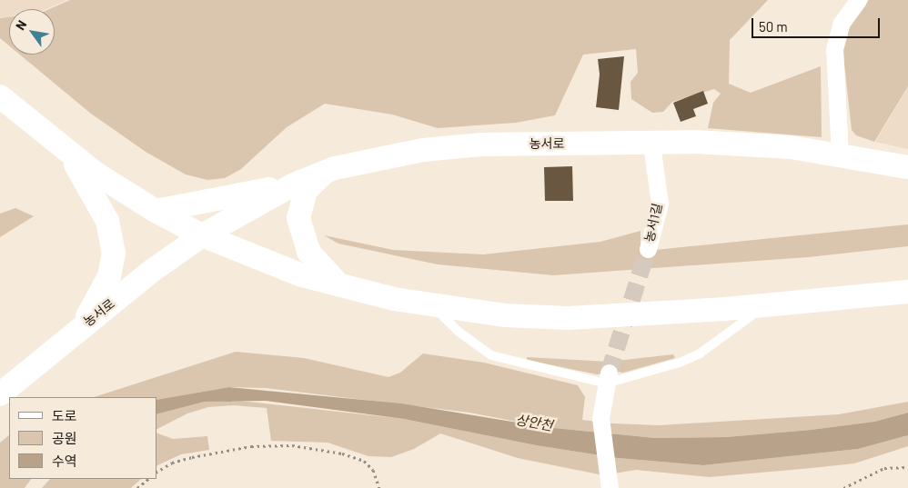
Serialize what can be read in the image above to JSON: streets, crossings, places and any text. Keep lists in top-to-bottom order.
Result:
{
  "streets": {
    "street": ["농서로", "농서1길"]
  },
  "crossings": [
    ["농서로", "농서1길"]
  ],
  "water": ["상안천"],
  "legend": ["도로", "공원", "수역"],
  "scale_bar": "50 m",
  "north": "top left"
}
